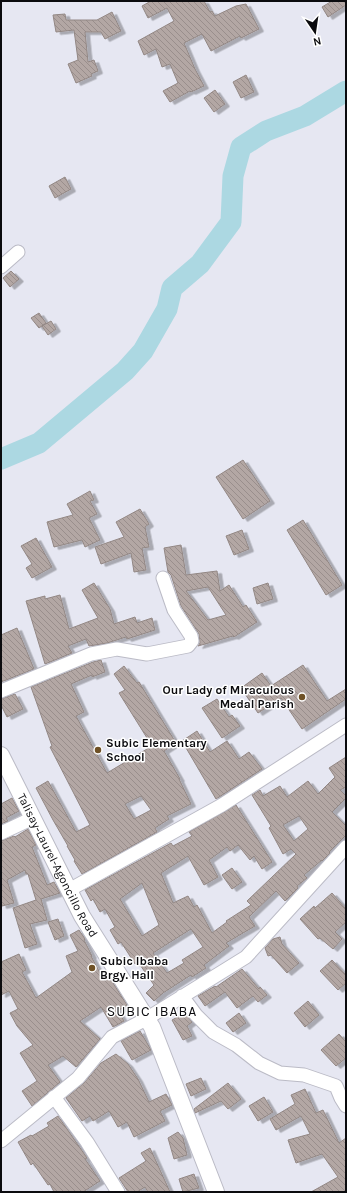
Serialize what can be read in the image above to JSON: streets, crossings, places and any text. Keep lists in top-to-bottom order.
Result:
{
  "streets": {
    "main road": ["Talisay-Laurel-Agoncillo Road"]
  },
  "districts": ["SUBIC IBABA"],
  "places": ["Our Lady of Miraculous Medal Parish", "Subic Elementary School", "Subic Ibaba Brgy. Hall"],
  "north": "bottom"
}
